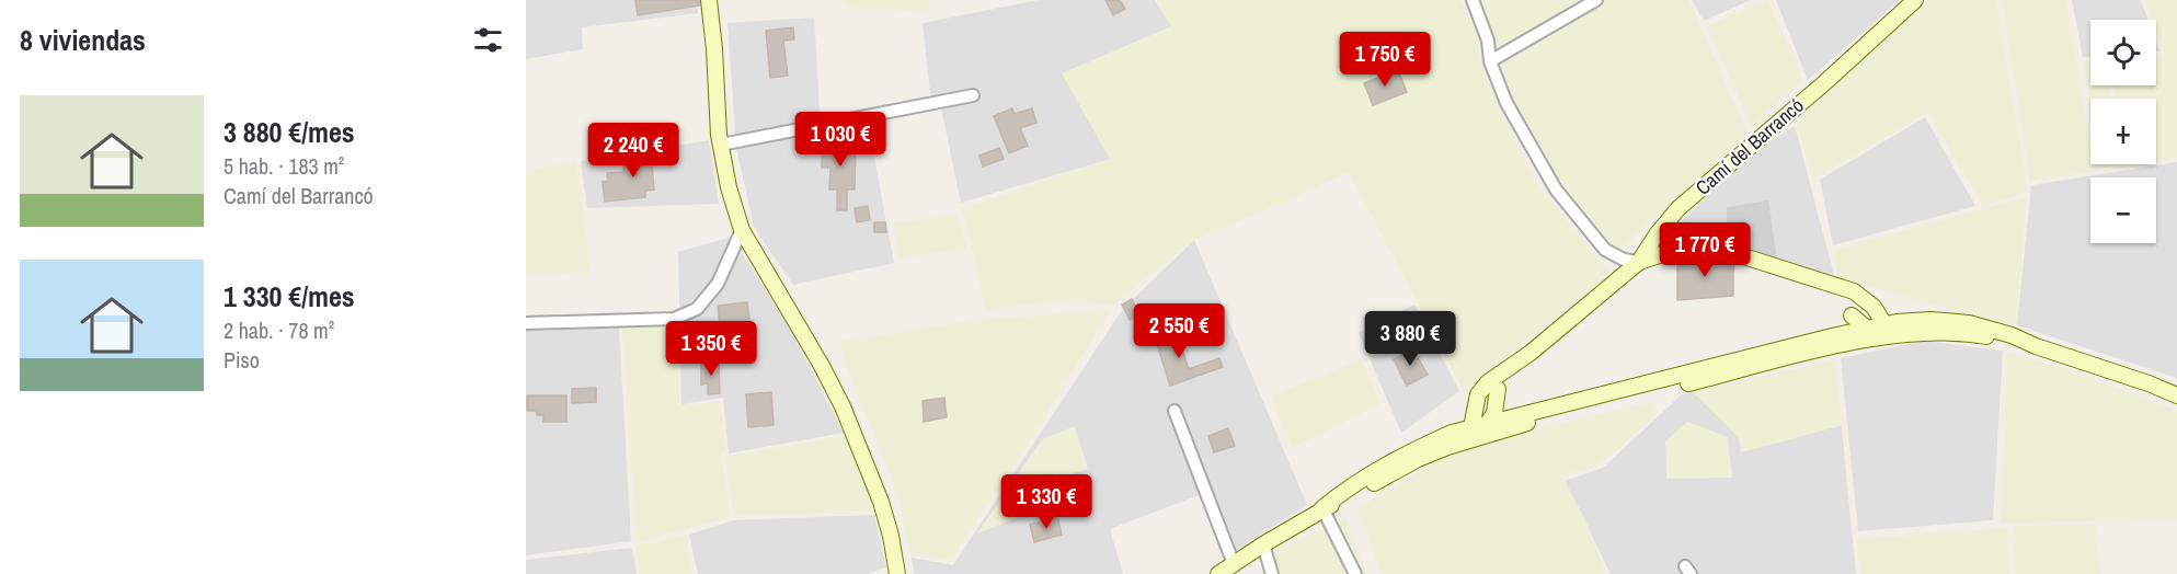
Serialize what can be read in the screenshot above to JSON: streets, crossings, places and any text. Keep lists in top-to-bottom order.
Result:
{
  "streets": {
    "main road": ["Camí del Barrancó"]
  },
  "page": {
    "heading": "8 viviendas",
    "map_buttons": ["+", "−"],
    "price": [
      "1 750 €",
      "1 030 €",
      "2 240 €",
      "1 770 €",
      "2 550 €",
      "3 880 €",
      "1 350 €",
      "1 330 €"
    ],
    "list": [
      {
        "name": "3 880 €/mes",
        "note": "5 hab. · 183 m² · Camí del Barrancó"
      },
      {
        "name": "1 330 €/mes",
        "note": "2 hab. · 78 m² · Piso"
      }
    ]
  }
}
